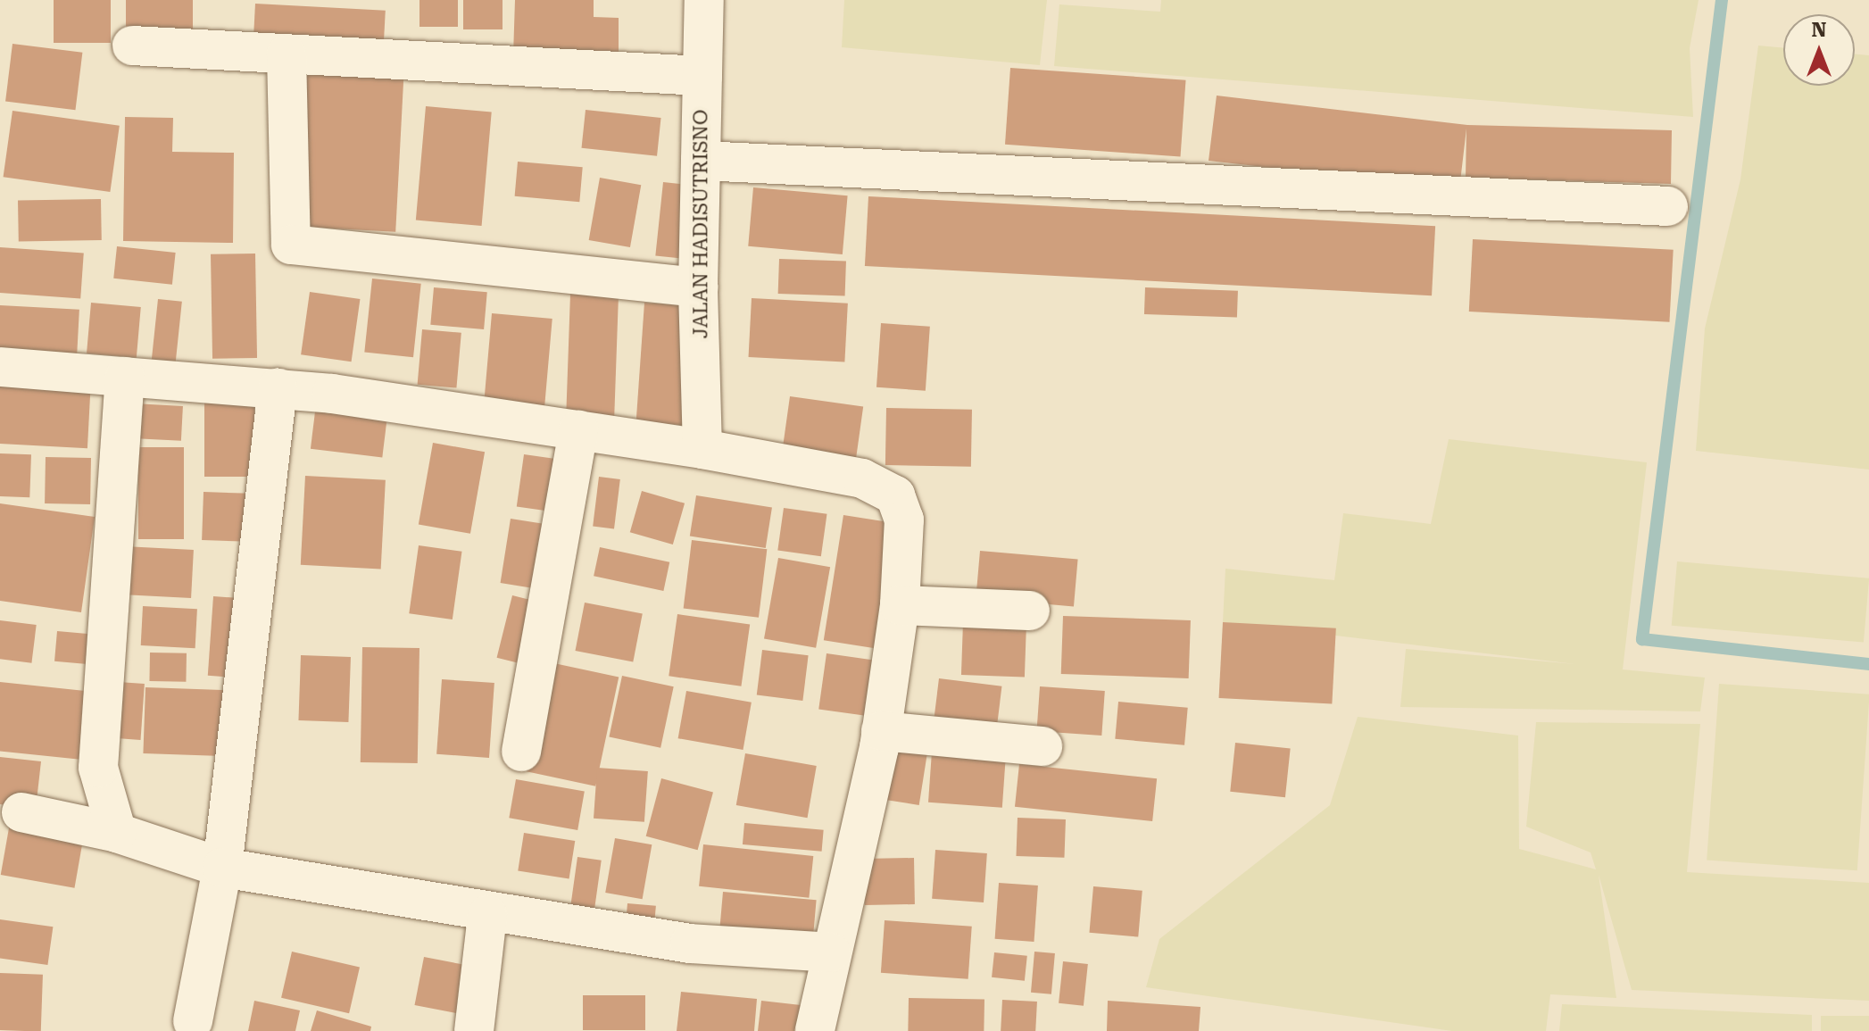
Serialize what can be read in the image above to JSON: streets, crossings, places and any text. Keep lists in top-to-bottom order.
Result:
{
  "streets": {
    "street": ["JALAN HADISUTRISNO"]
  },
  "north": "top"
}
